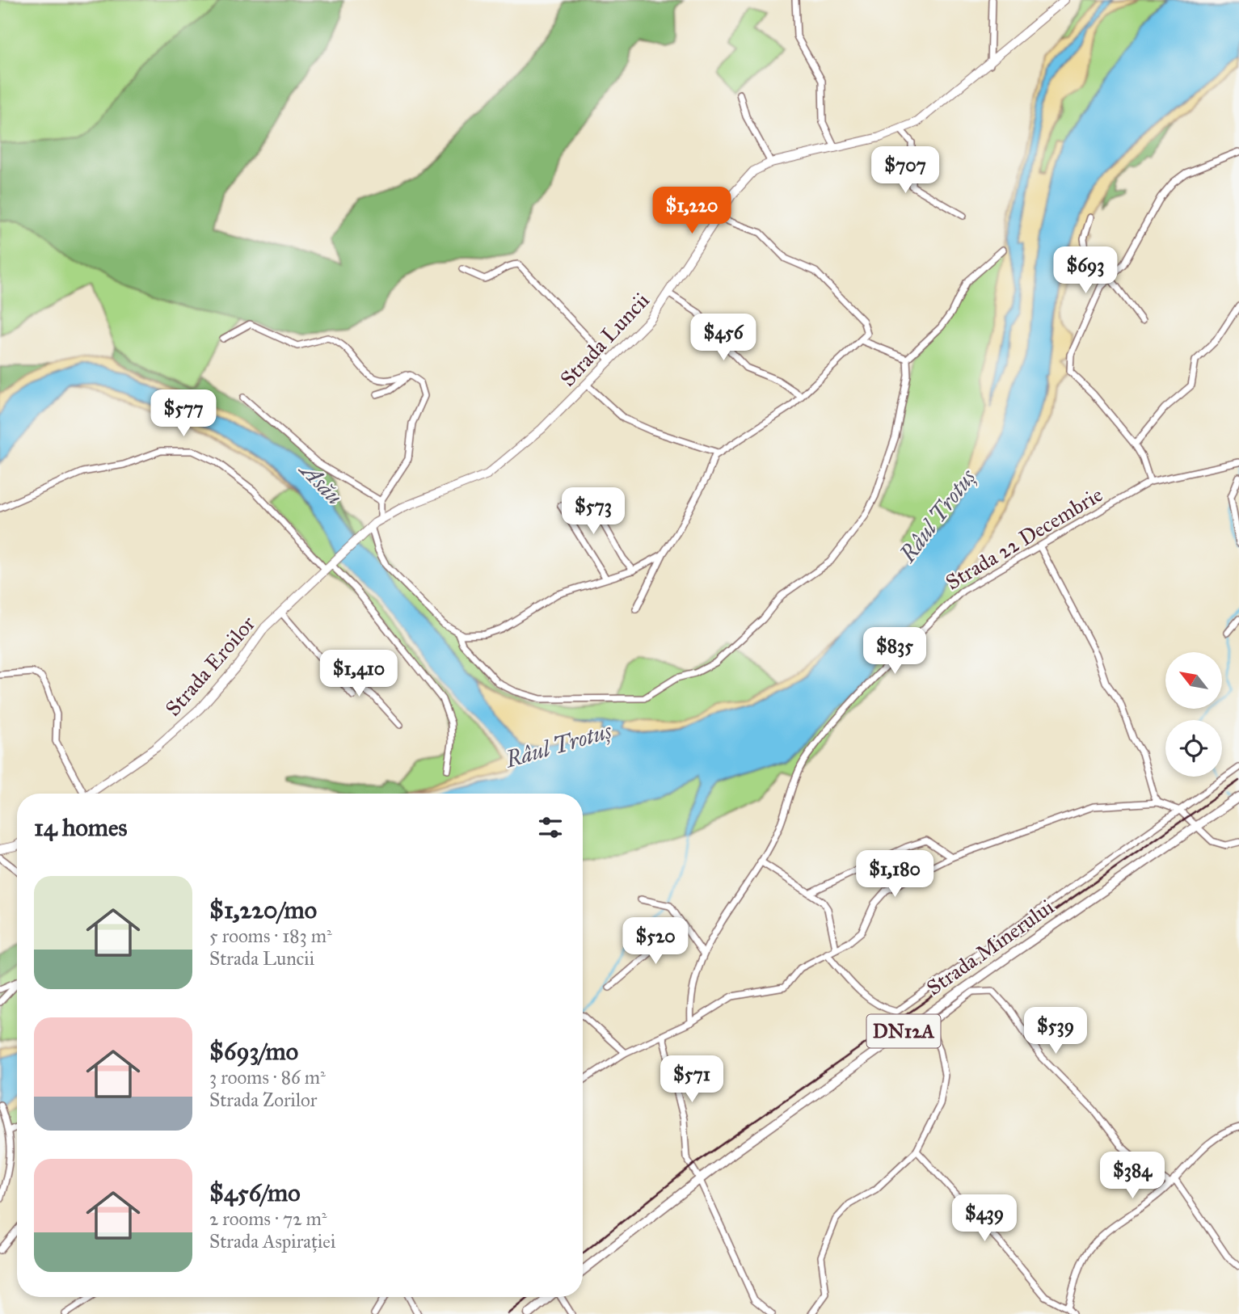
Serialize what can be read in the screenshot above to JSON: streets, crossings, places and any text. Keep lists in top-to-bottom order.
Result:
{
  "streets": {
    "main road": [
      "Strada Luncii",
      "Strada Eroilor",
      "Strada Minerului",
      "DN12A"
    ],
    "street": ["Strada 22 Decembrie"]
  },
  "crossings": [
    ["Strada Luncii", "Strada Eroilor"]
  ],
  "water": ["Asău", "Râul Trotuș"],
  "north": "top left",
  "page": {
    "price": [
      "$707",
      "$1,220",
      "$693",
      "$456",
      "$577",
      "$573",
      "$835",
      "$1,410",
      "$1,180",
      "$520",
      "$539",
      "$571",
      "$384",
      "$439"
    ],
    "heading": "14 homes",
    "list": [
      {
        "name": "$1,220/mo",
        "note": "5 rooms · 183 m² · Strada Luncii"
      },
      {
        "name": "$693/mo",
        "note": "3 rooms · 86 m² · Strada Zorilor"
      },
      {
        "name": "$456/mo",
        "note": "2 rooms · 72 m² · Strada Aspirației"
      }
    ]
  }
}
